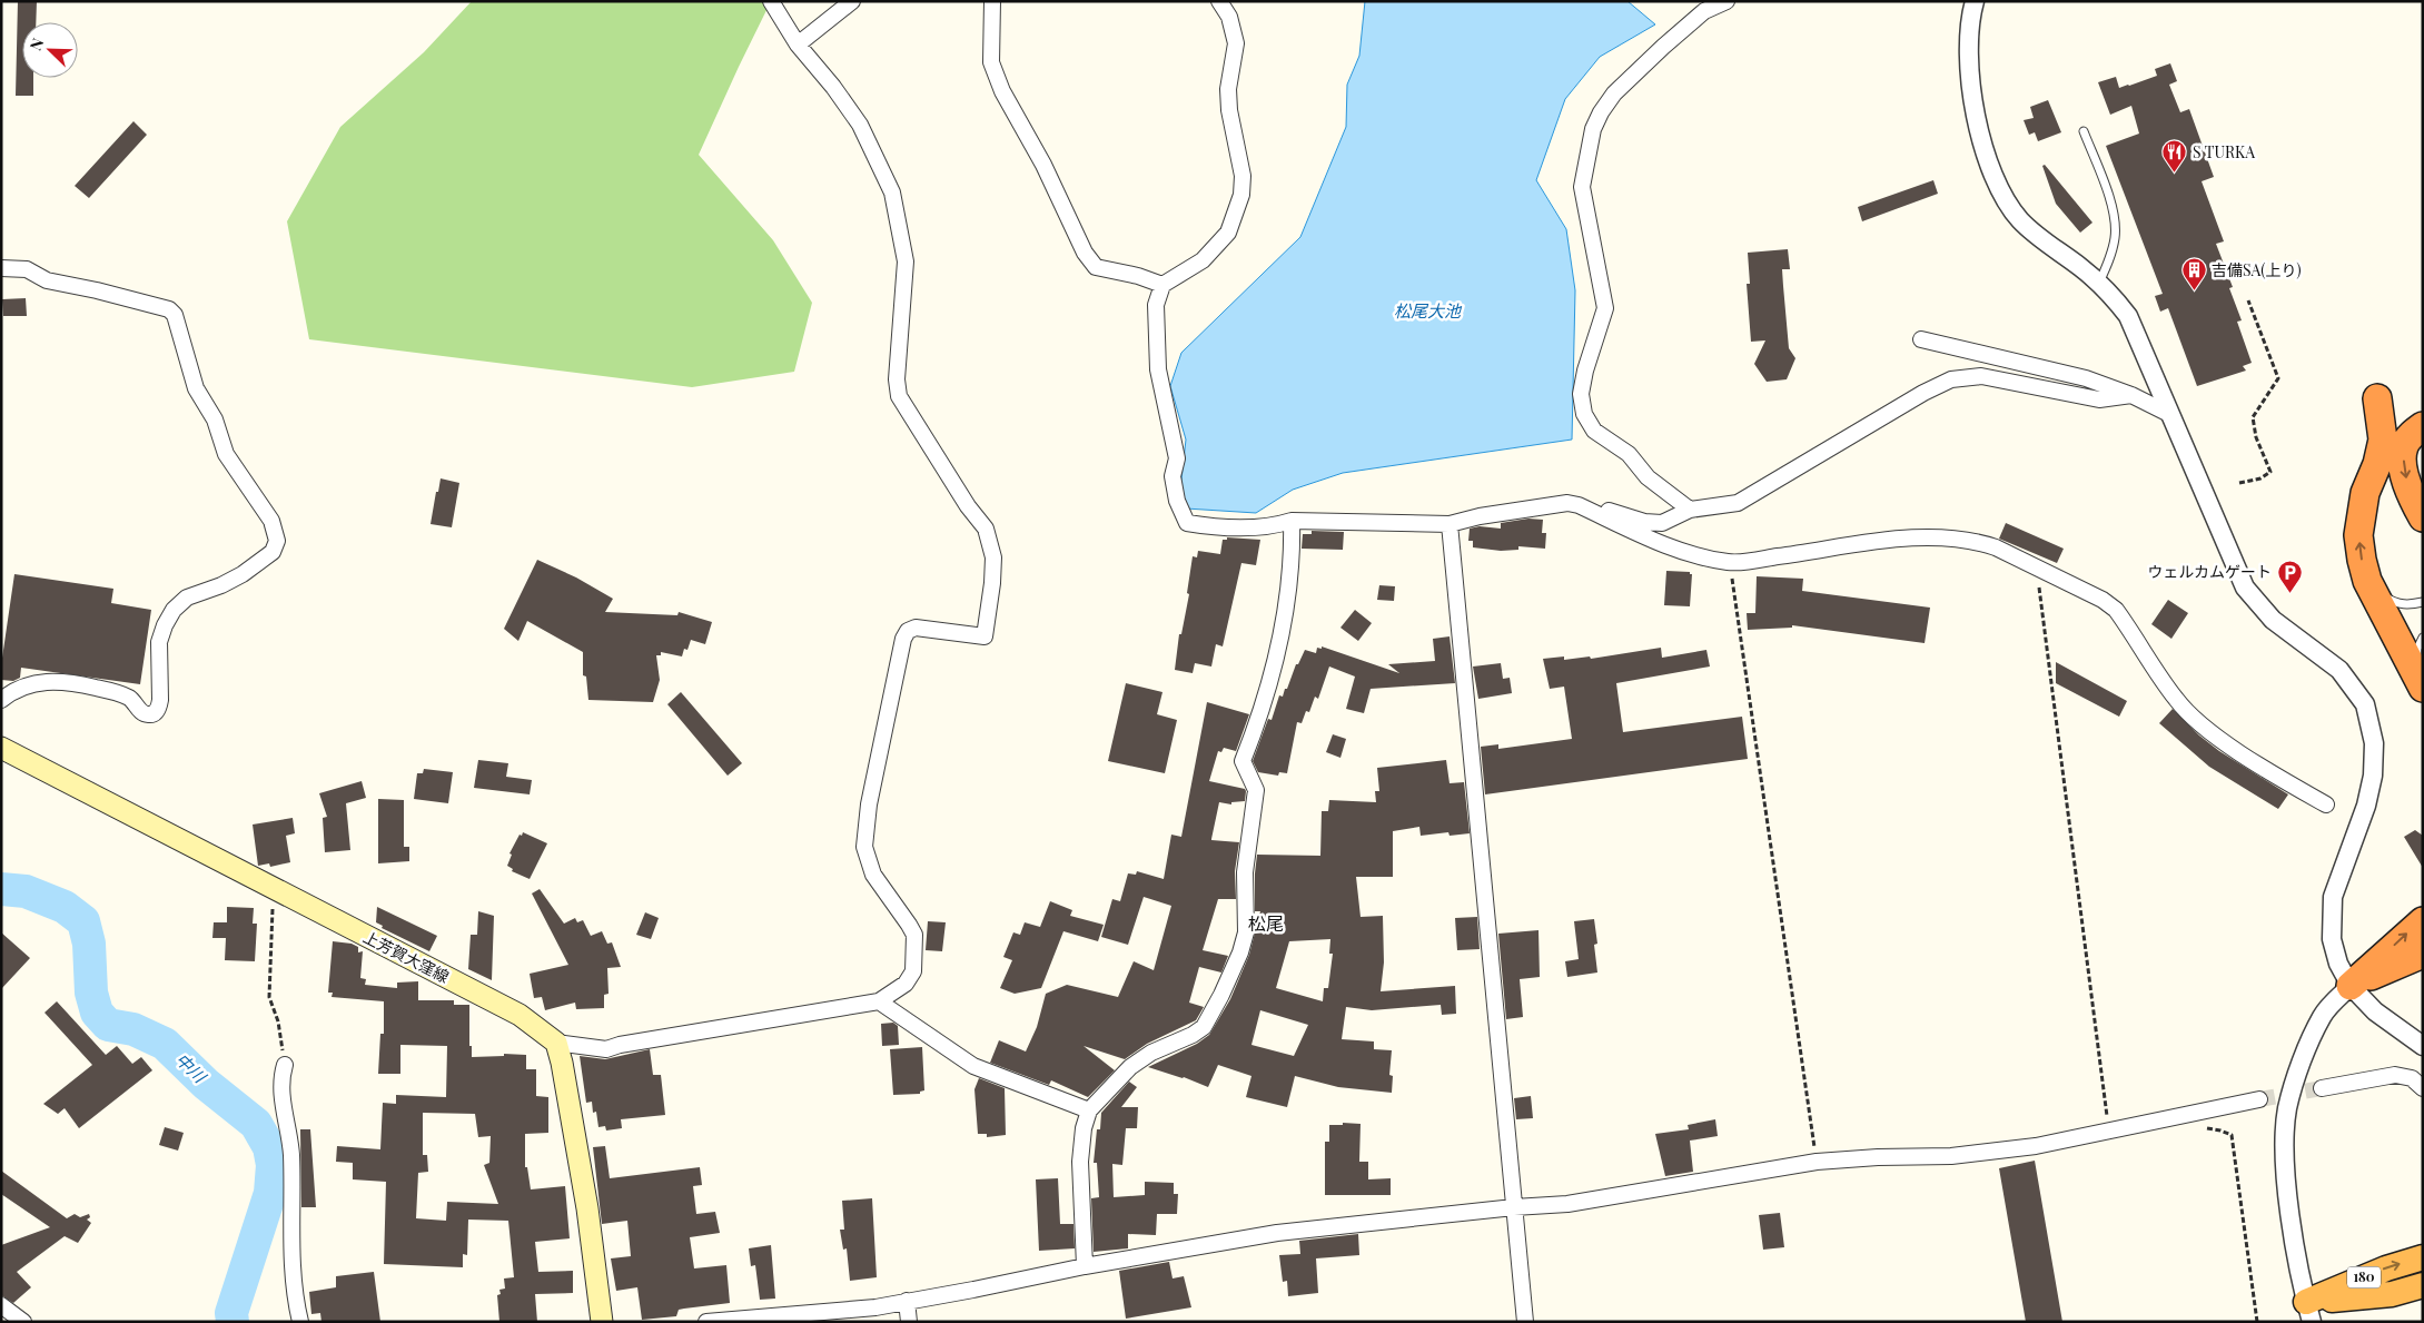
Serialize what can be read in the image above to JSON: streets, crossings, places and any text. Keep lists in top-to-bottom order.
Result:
{
  "streets": {
    "highway": ["180"],
    "main road": ["上芳賀大窪線"]
  },
  "districts": ["松尾"],
  "water": ["松尾大池", "中川"],
  "places": {
    "restaurant": ["S TURKA"],
    "building": ["吉備SA(上り)"],
    "parking": ["ウェルカムゲート"]
  },
  "north": "top left"
}
